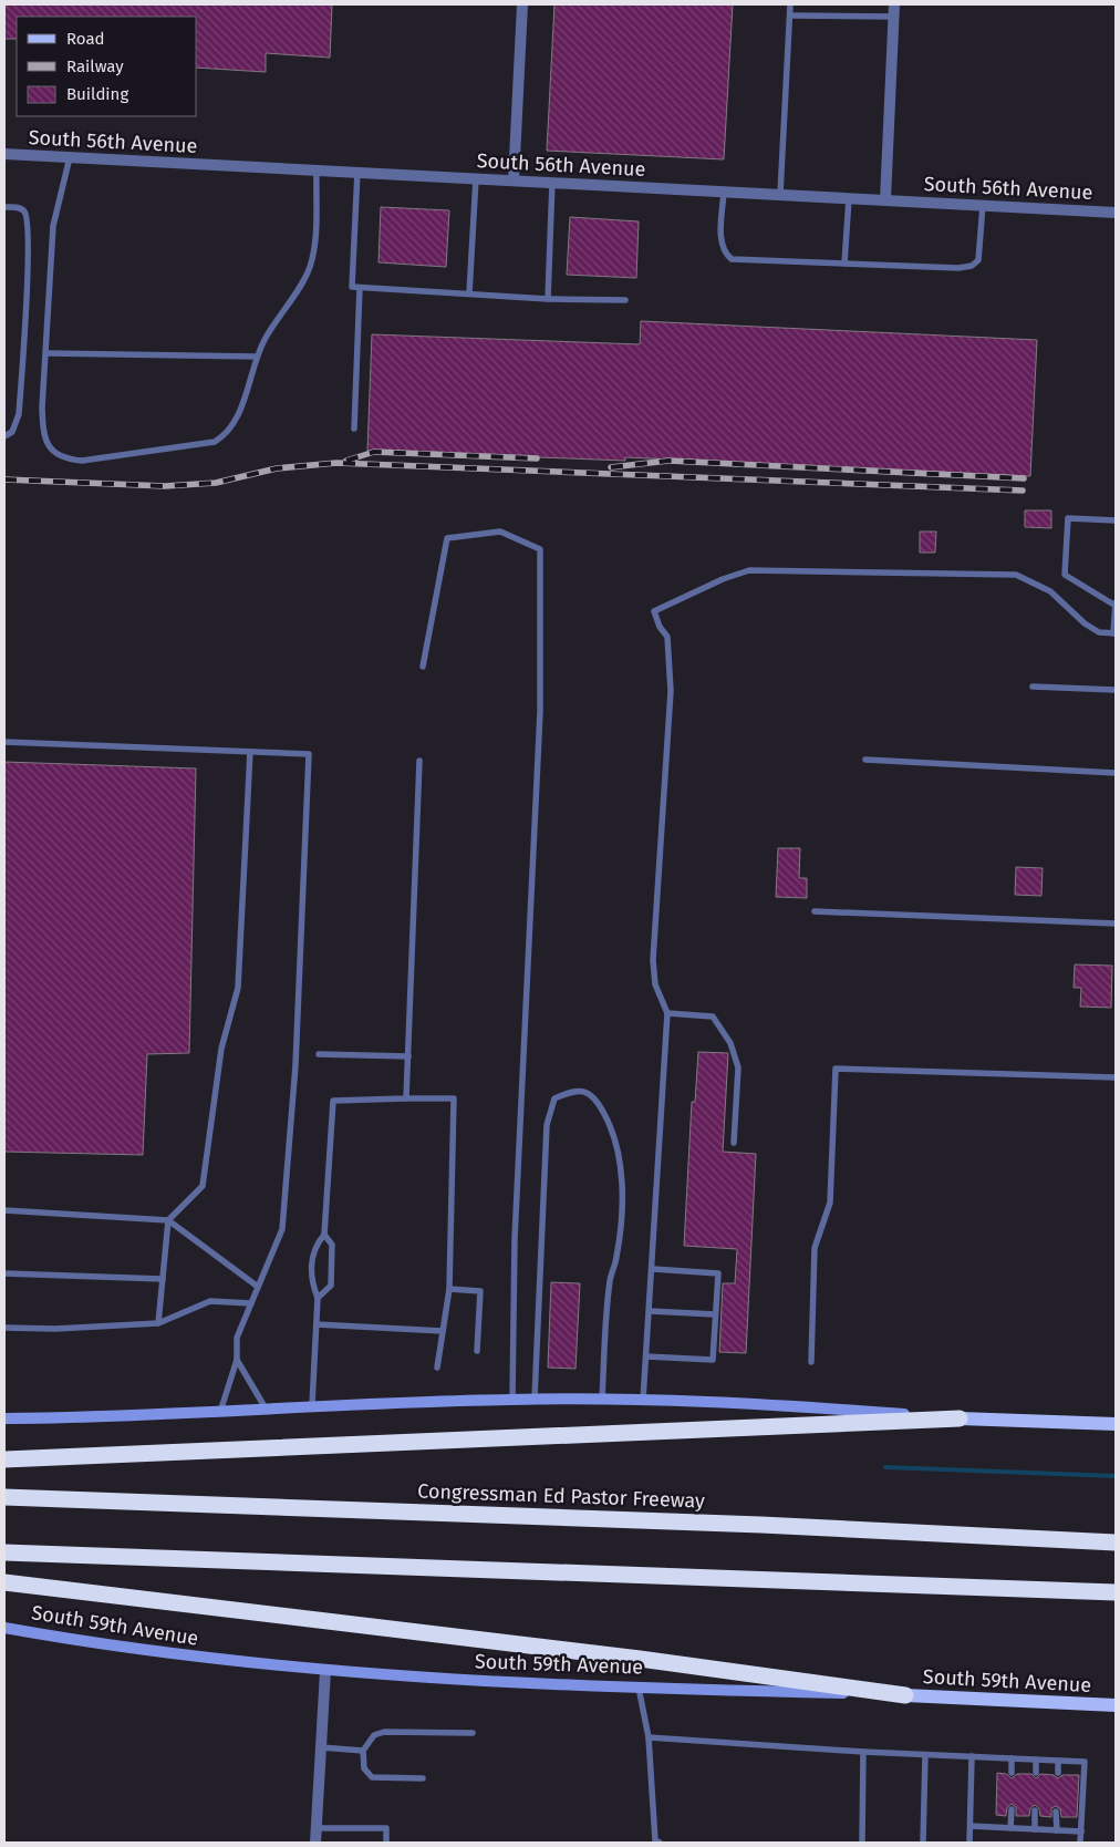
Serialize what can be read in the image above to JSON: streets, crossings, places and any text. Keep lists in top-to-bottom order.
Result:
{
  "streets": {
    "highway": ["Congressman Ed Pastor Freeway"],
    "main road": ["South 59th Avenue"],
    "street": ["South 56th Avenue"]
  },
  "legend": ["Road", "Railway", "Building"]
}
